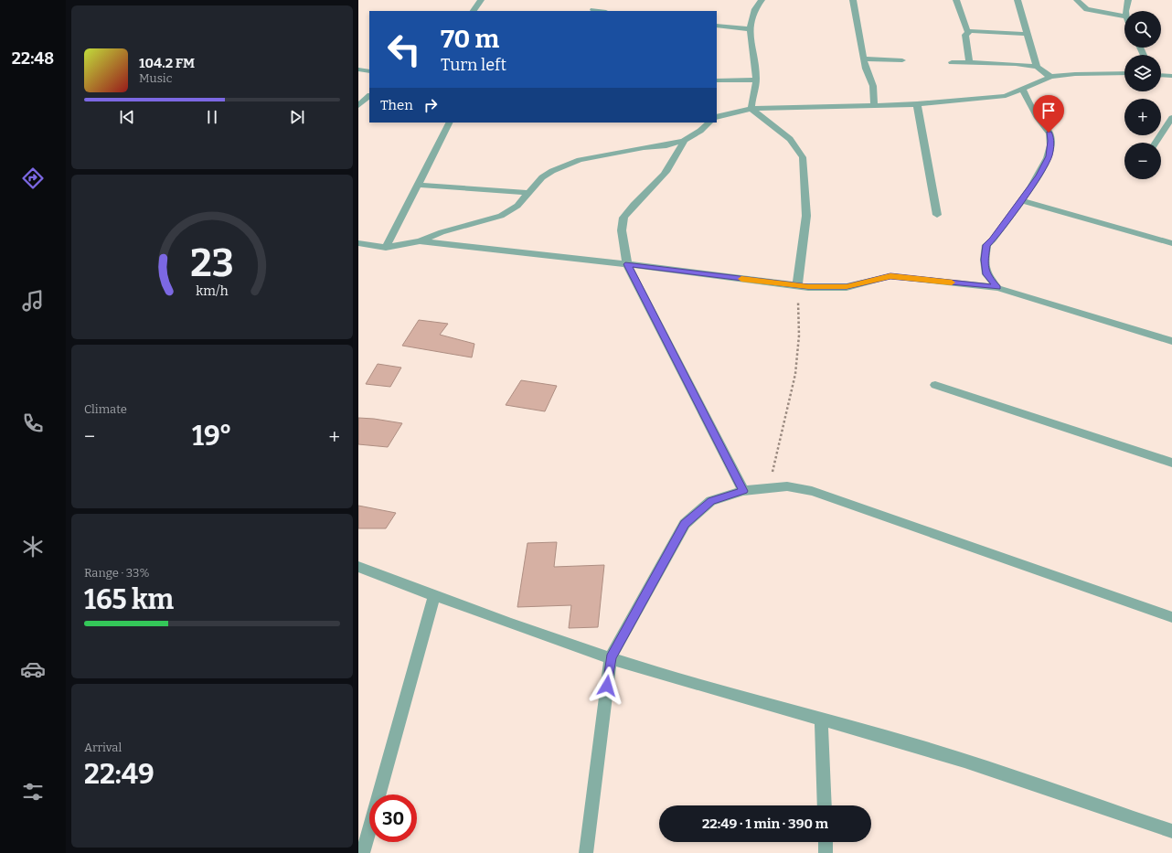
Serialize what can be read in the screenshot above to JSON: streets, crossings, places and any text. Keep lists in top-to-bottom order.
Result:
{
  "page": {
    "tabs": "22:48",
    "map_buttons": ["+", "−"],
    "turn": ["70 m", "Turn left"],
    "song": ["104.2 FM", "Music"],
    "then": "Then",
    "tile": [
      "Climate",
      ["Range · 33%", "165 km"],
      ["Arrival", "22:49"]
    ],
    "heat": ["−", "19°", "+"],
    "limit": "30",
    "trip": "22:49 · 1 min · 390 m",
    "gauge": ["23", "km/h"]
  }
}
